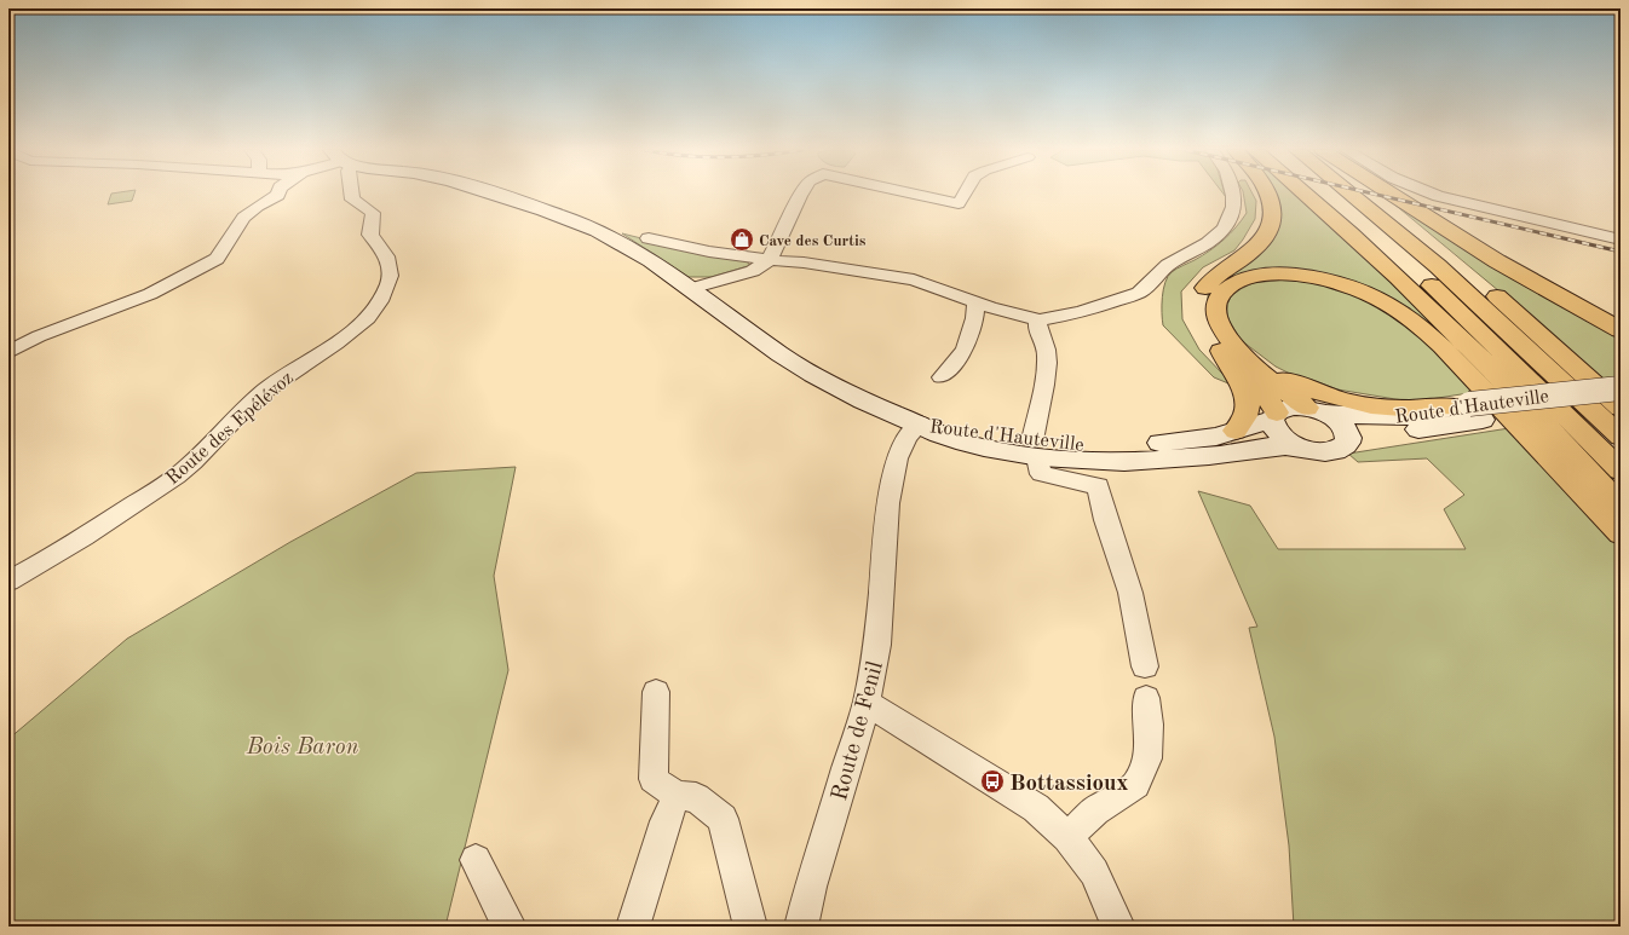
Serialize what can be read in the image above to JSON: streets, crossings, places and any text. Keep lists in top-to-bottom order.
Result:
{
  "streets": {
    "main road": ["Route d'Hauteville"],
    "street": ["Route des Epélévoz", "Route de Fenil"]
  },
  "crossings": [
    ["Route d'Hauteville", "Route de Fenil"]
  ],
  "parks": ["Bois Baron"],
  "places": {
    "shop": ["Cave des Curtis"],
    "bus stop": ["Bottassioux"]
  }
}
